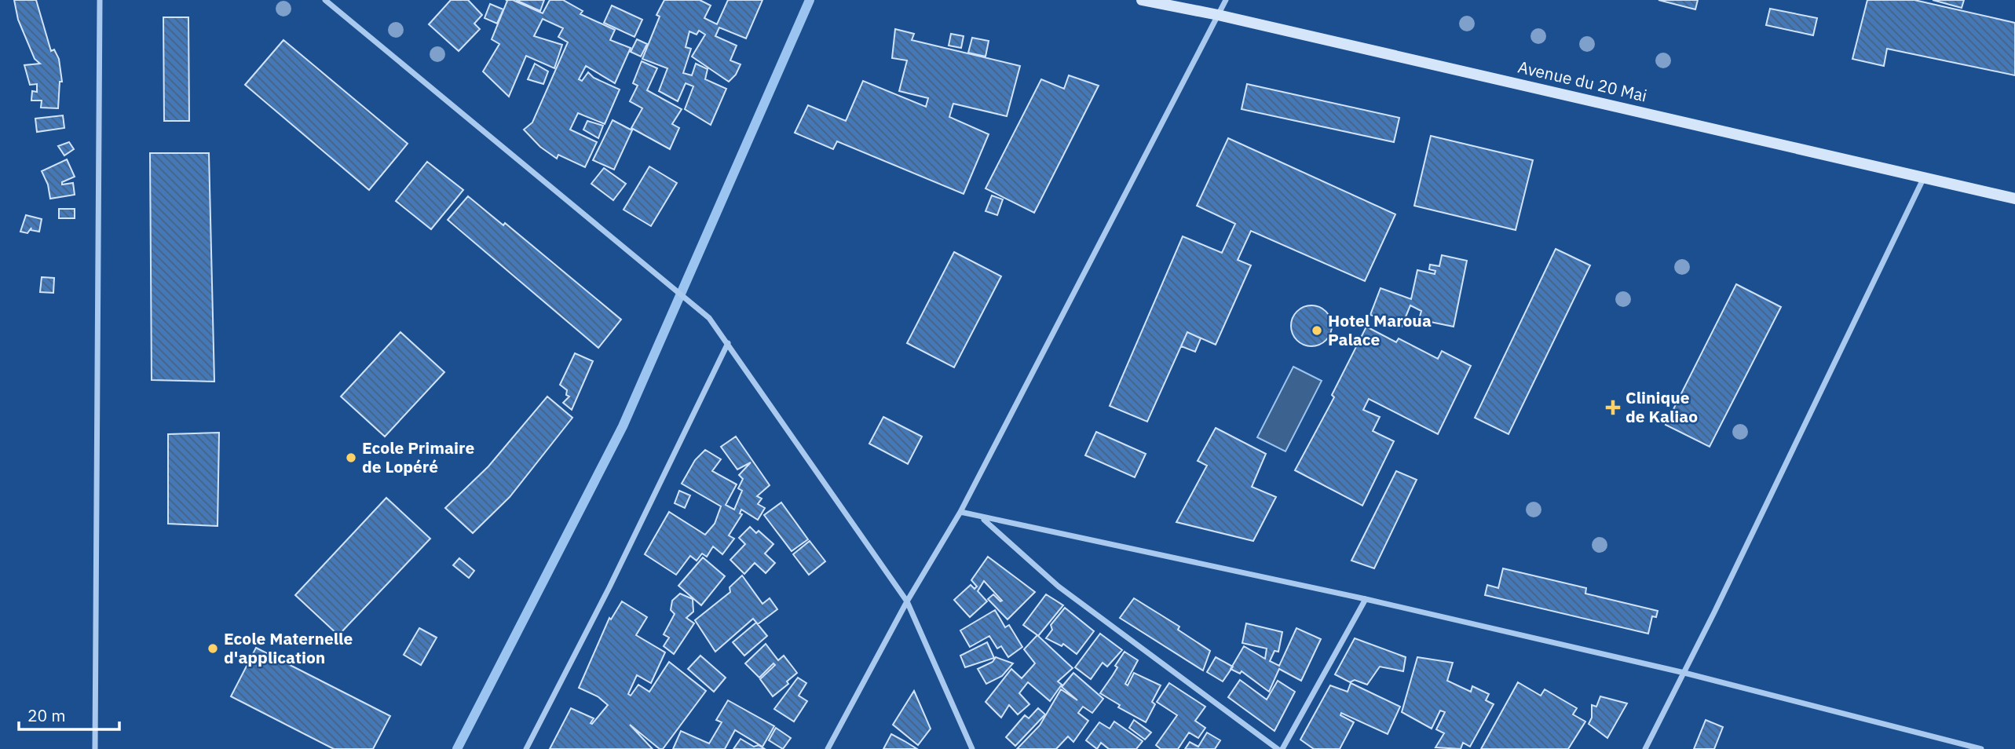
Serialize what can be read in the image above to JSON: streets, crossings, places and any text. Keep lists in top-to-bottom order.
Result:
{
  "streets": {
    "street": ["Avenue du 20 Mai"]
  },
  "places": {
    "other": ["Hotel Maroua Palace", "Ecole Primaire de Lopéré", "Ecole Maternelle d'application"],
    "health": ["Clinique de Kaliao"]
  },
  "scale_bar": "20 m"
}
